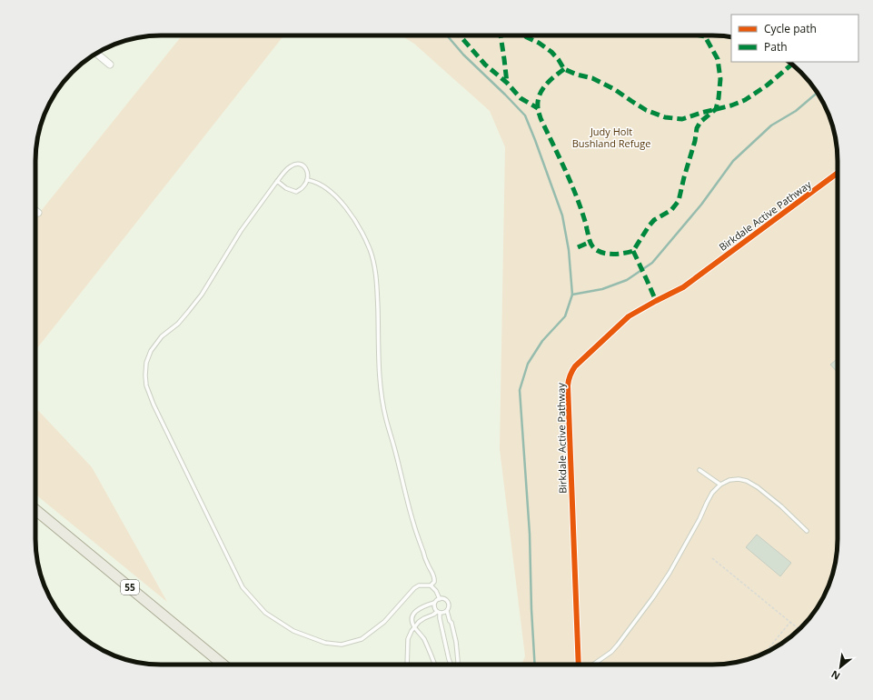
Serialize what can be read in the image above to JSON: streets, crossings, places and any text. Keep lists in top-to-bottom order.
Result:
{
  "streets": {
    "main road": ["55"],
    "cycle path": ["Birkdale Active Pathway"]
  },
  "parks": ["Judy Holt Bushland Refuge"],
  "legend": ["Cycle path", "Path"],
  "north": "bottom left"
}
